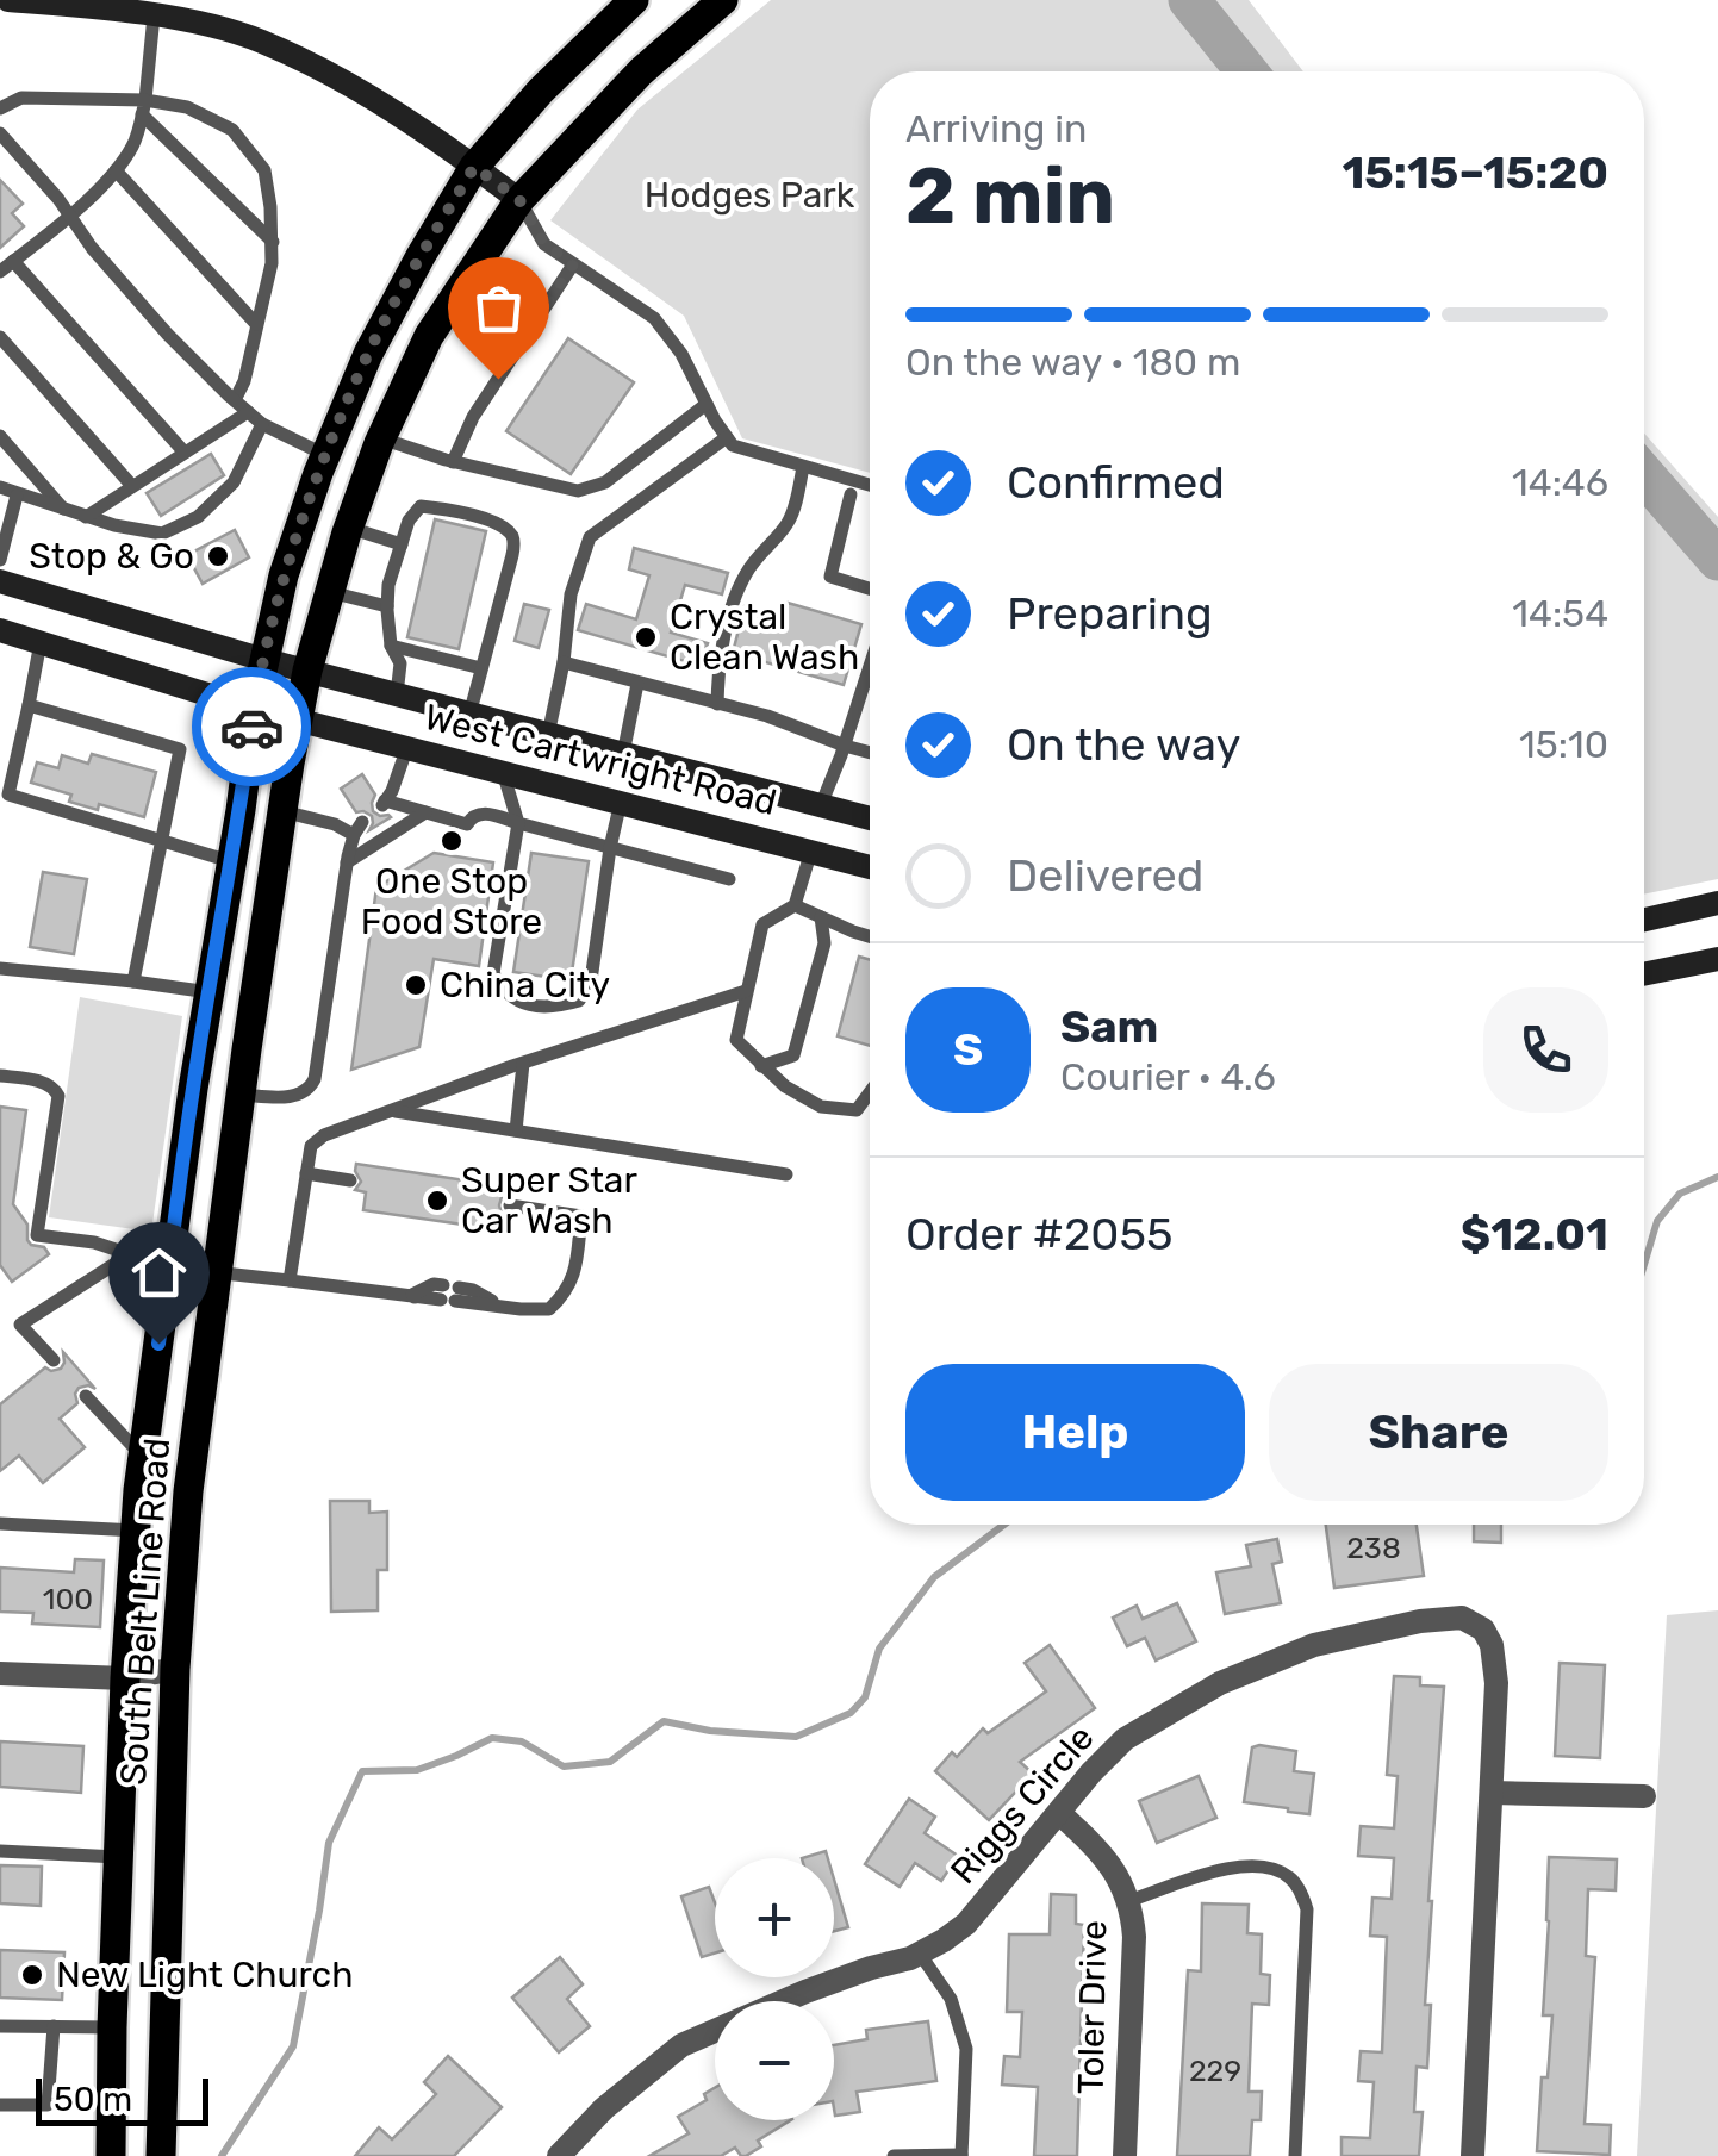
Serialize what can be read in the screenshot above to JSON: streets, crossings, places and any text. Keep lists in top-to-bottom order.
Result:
{
  "streets": {
    "main road": ["West Cartwright Road", "South Belt Line Road"],
    "street": ["Riggs Circle", "Toler Drive"]
  },
  "crossings": [
    ["West Cartwright Road", "South Belt Line Road"],
    ["Riggs Circle", "Toler Drive"]
  ],
  "parks": ["Hodges Park"],
  "places": [
    "Stop & Go",
    "Crystal Clean Wash",
    "One Stop Food Store",
    "China City",
    "Super Star Car Wash",
    "New Light Church"
  ],
  "house_numbers": ["238", "100", "229"],
  "scale_bar": "50 m",
  "page": {
    "heading": ["2 min", "Arriving in", "15:15–15:20"],
    "panel": [
      "Sam",
      "Courier · 4.6",
      "Order #2055",
      "$12.01"
    ],
    "bar": "On the way · 180 m",
    "list": [
      ["Confirmed", "14:46"],
      ["Preparing", "14:54"],
      ["On the way", "15:10"],
      "Delivered"
    ],
    "round": "S",
    "buttons": ["Help", "Share"],
    "map_buttons": ["+", "−"],
    "scale": "50 m"
  }
}
